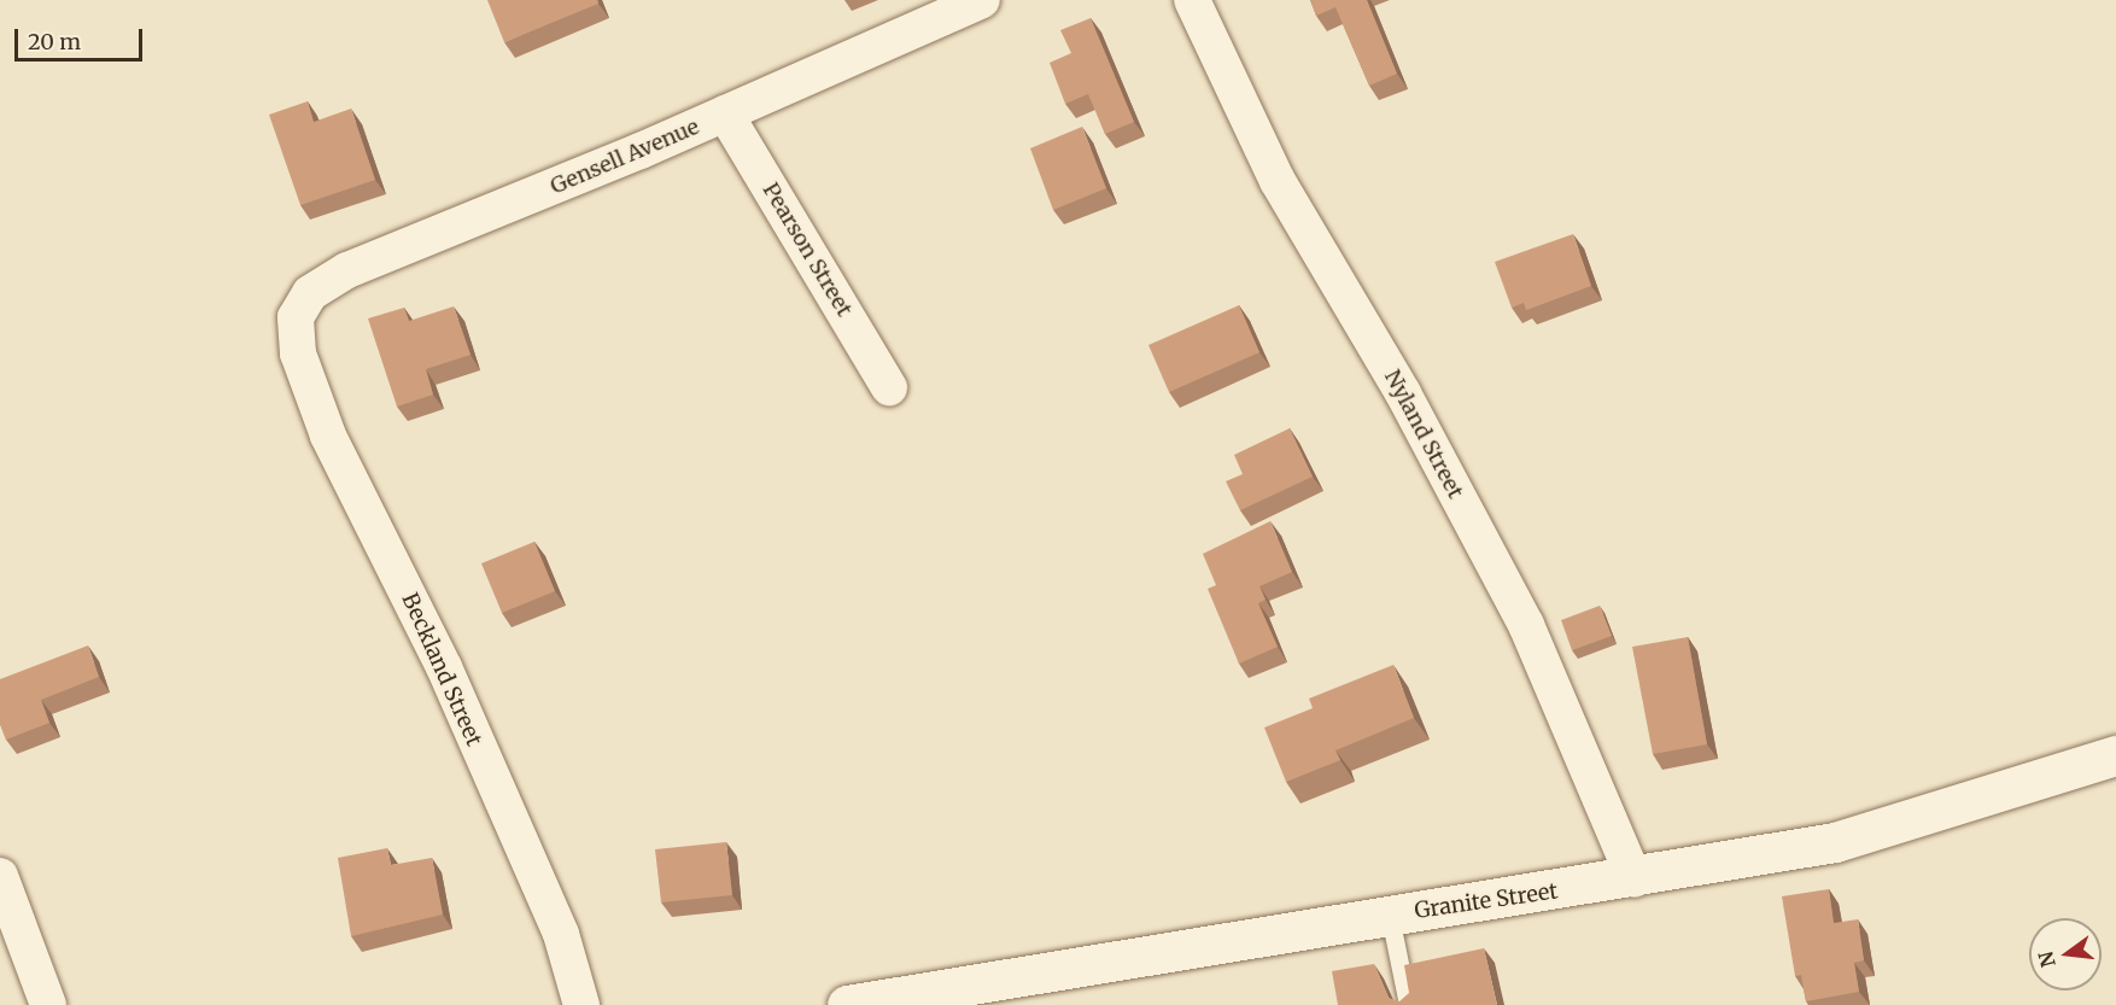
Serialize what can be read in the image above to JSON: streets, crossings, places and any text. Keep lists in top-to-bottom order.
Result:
{
  "streets": {
    "street": [
      "Gensell Avenue",
      "Pearson Street",
      "Nyland Street",
      "Beckland Street",
      "Granite Street"
    ]
  },
  "crossings": [
    ["Gensell Avenue", "Pearson Street"],
    ["Gensell Avenue", "Beckland Street"],
    ["Nyland Street", "Granite Street"]
  ],
  "scale_bar": "20 m",
  "north": "left"
}
